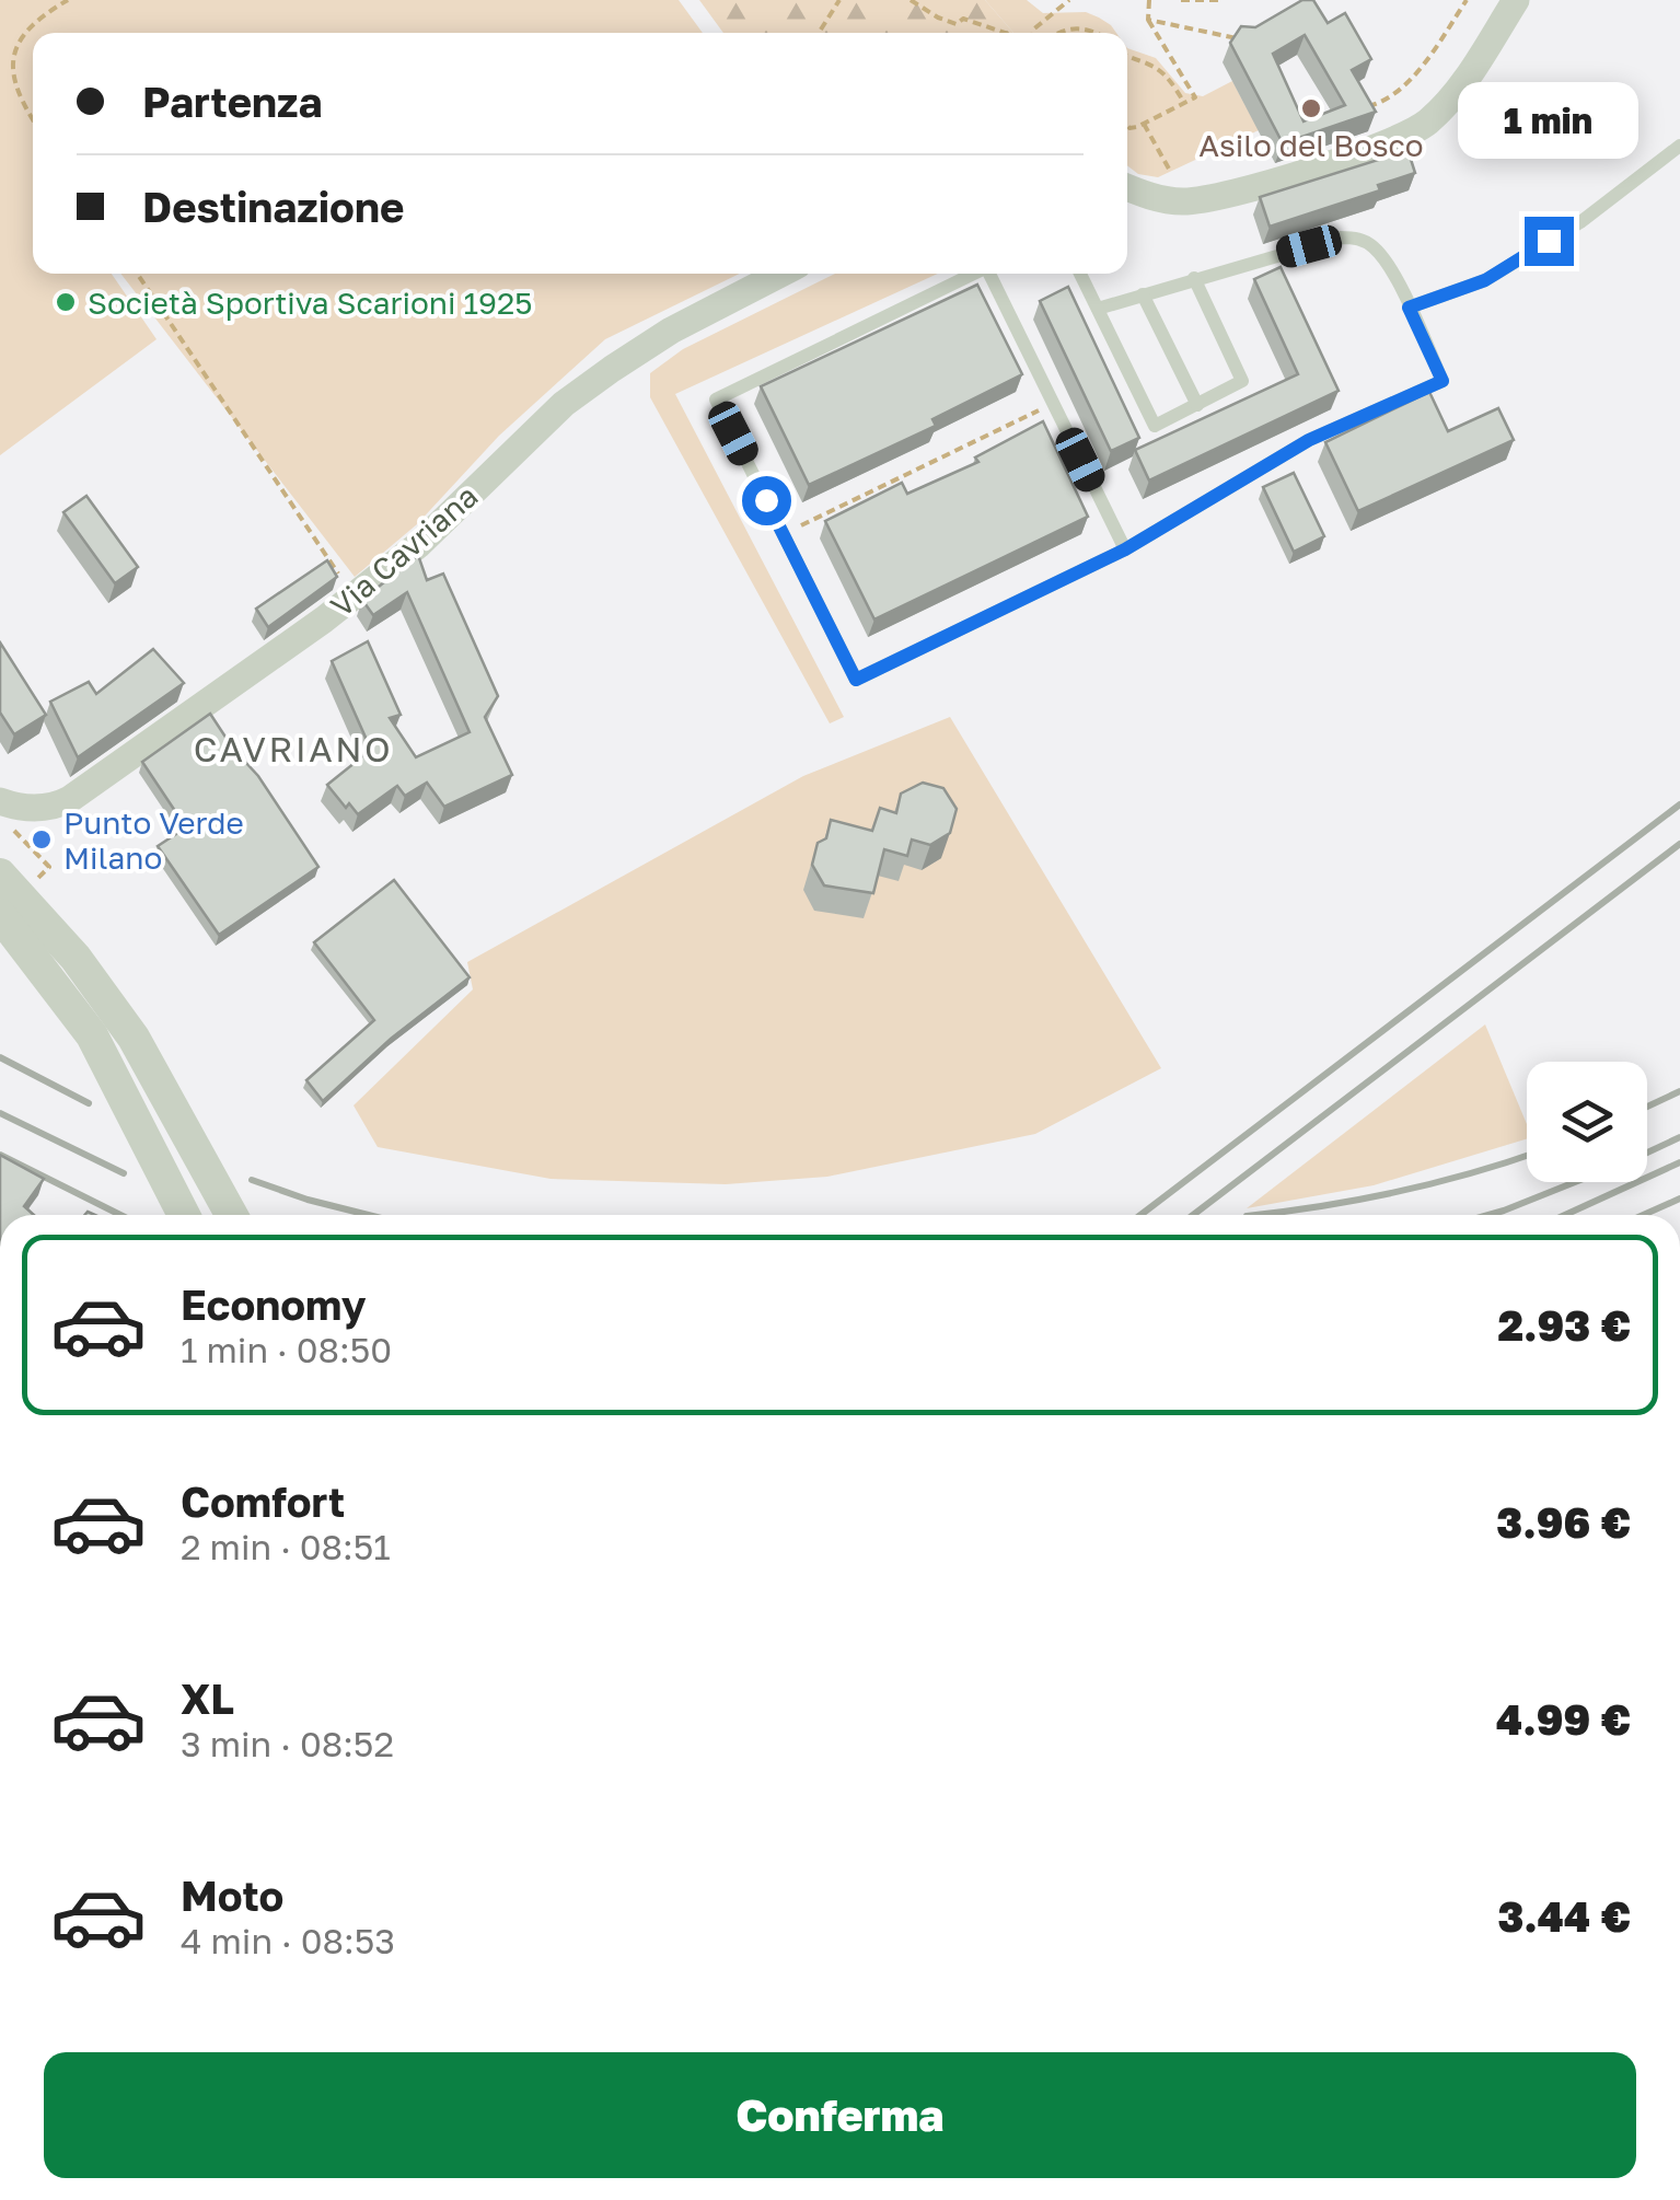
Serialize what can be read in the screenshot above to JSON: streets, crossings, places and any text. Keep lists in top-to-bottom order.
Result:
{
  "streets": {
    "street": ["Via Cavriana"]
  },
  "districts": ["CAVRIANO"],
  "places": ["Asilo del Bosco", "Società Sportiva Scarioni 1925", "Punto Verde Milano"],
  "page": {
    "banner": ["Partenza", "Destinazione"],
    "bubble": "1 min",
    "list": [
      {
        "name": "Economy",
        "note": "1 min · 08:50",
        "value": "2.93 €"
      },
      {
        "name": "Comfort",
        "note": "2 min · 08:51",
        "value": "3.96 €"
      },
      {
        "name": "XL",
        "note": "3 min · 08:52",
        "value": "4.99 €"
      },
      {
        "name": "Moto",
        "note": "4 min · 08:53",
        "value": "3.44 €"
      }
    ],
    "buttons": "Conferma"
  }
}
